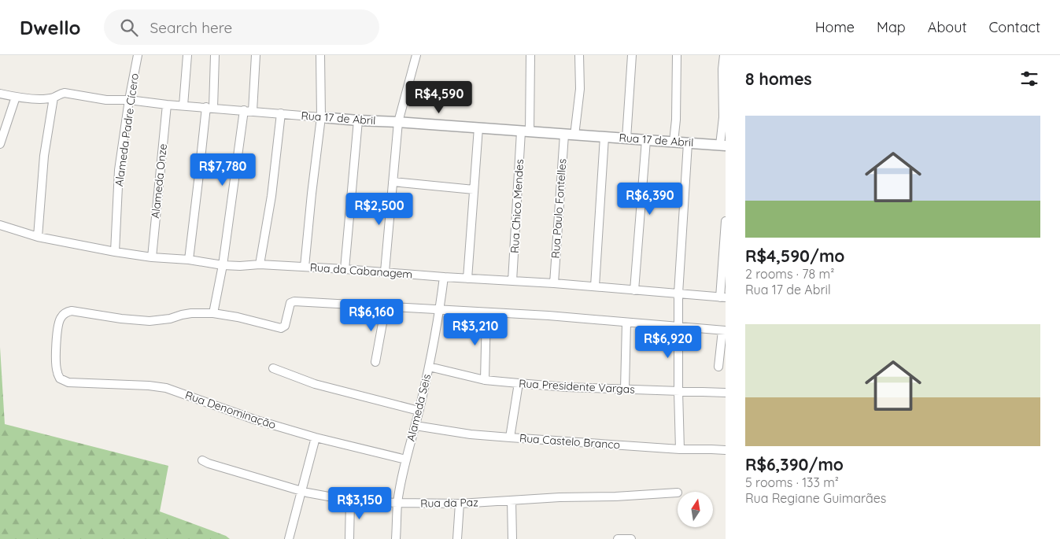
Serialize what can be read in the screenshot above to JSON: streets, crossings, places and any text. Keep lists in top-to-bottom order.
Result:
{
  "streets": {
    "street": [
      "Rua 17 de Abril",
      "Alameda Padre Cícero",
      "Alameda Onze",
      "Rua Chico Mendes",
      "Rua Paulo Fontelles",
      "Rua da Cabanagem",
      "Rua Presidente Vargas",
      "Alameda Seis",
      "Rua Denominação",
      "Rua Castelo Branco",
      "Rua da Paz"
    ]
  },
  "crossings": [
    ["Rua 17 de Abril", "Alameda Padre Cícero"],
    ["Rua 17 de Abril", "Alameda Onze"],
    ["Rua 17 de Abril", "Rua Chico Mendes"],
    ["Rua 17 de Abril", "Rua Paulo Fontelles"],
    ["Alameda Padre Cícero", "Rua da Cabanagem"],
    ["Alameda Onze", "Rua da Cabanagem"],
    ["Rua Chico Mendes", "Rua da Cabanagem"],
    ["Rua Paulo Fontelles", "Rua da Cabanagem"],
    ["Rua da Cabanagem", "Alameda Seis"],
    ["Rua Presidente Vargas", "Alameda Seis"],
    ["Alameda Seis", "Rua Denominação"],
    ["Alameda Seis", "Rua Castelo Branco"],
    ["Alameda Seis", "Rua da Paz"]
  ],
  "north": "top",
  "page": {
    "header": "Dwello",
    "search": "Search here",
    "nav": [
      "Home",
      "Map",
      "About",
      "Contact"
    ],
    "heading": "8 homes",
    "price": [
      "R$4,590",
      "R$7,780",
      "R$6,390",
      "R$2,500",
      "R$6,160",
      "R$3,210",
      "R$6,920",
      "R$3,150"
    ],
    "list": [
      {
        "name": "R$4,590/mo",
        "note": "2 rooms · 78 m² · Rua 17 de Abril"
      },
      {
        "name": "R$6,390/mo",
        "note": "5 rooms · 133 m² · Rua Regiane Guimarães"
      }
    ]
  }
}
